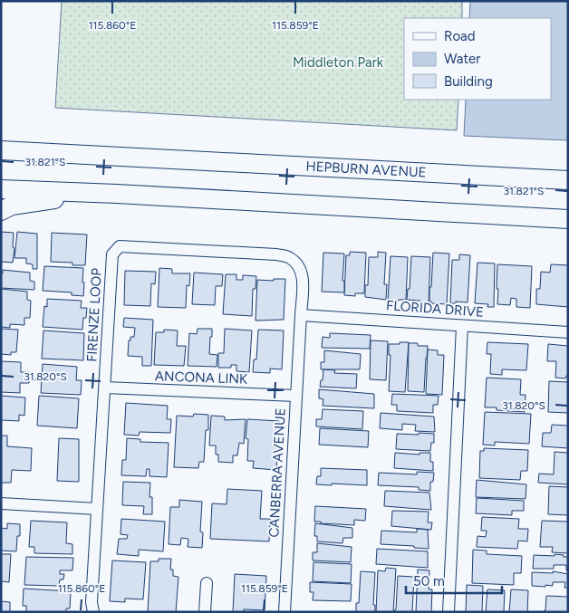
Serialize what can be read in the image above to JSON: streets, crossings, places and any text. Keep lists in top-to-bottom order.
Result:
{
  "streets": {
    "main road": ["HEPBURN AVENUE"],
    "street": [
      "FLORIDA DRIVE",
      "FIRENZE LOOP",
      "ANCONA LINK",
      "CANBERRA AVENUE"
    ]
  },
  "crossings": [
    ["FLORIDA DRIVE", "CANBERRA AVENUE"],
    ["FIRENZE LOOP", "ANCONA LINK"],
    ["FIRENZE LOOP", "CANBERRA AVENUE"],
    ["ANCONA LINK", "CANBERRA AVENUE"]
  ],
  "parks": ["Middleton Park"],
  "legend": ["Road", "Water", "Building"],
  "scale_bar": "50 m",
  "coordinates": [
    "115.860°E",
    "115.859°E",
    "31.821°S",
    "31.820°S"
  ]
}
